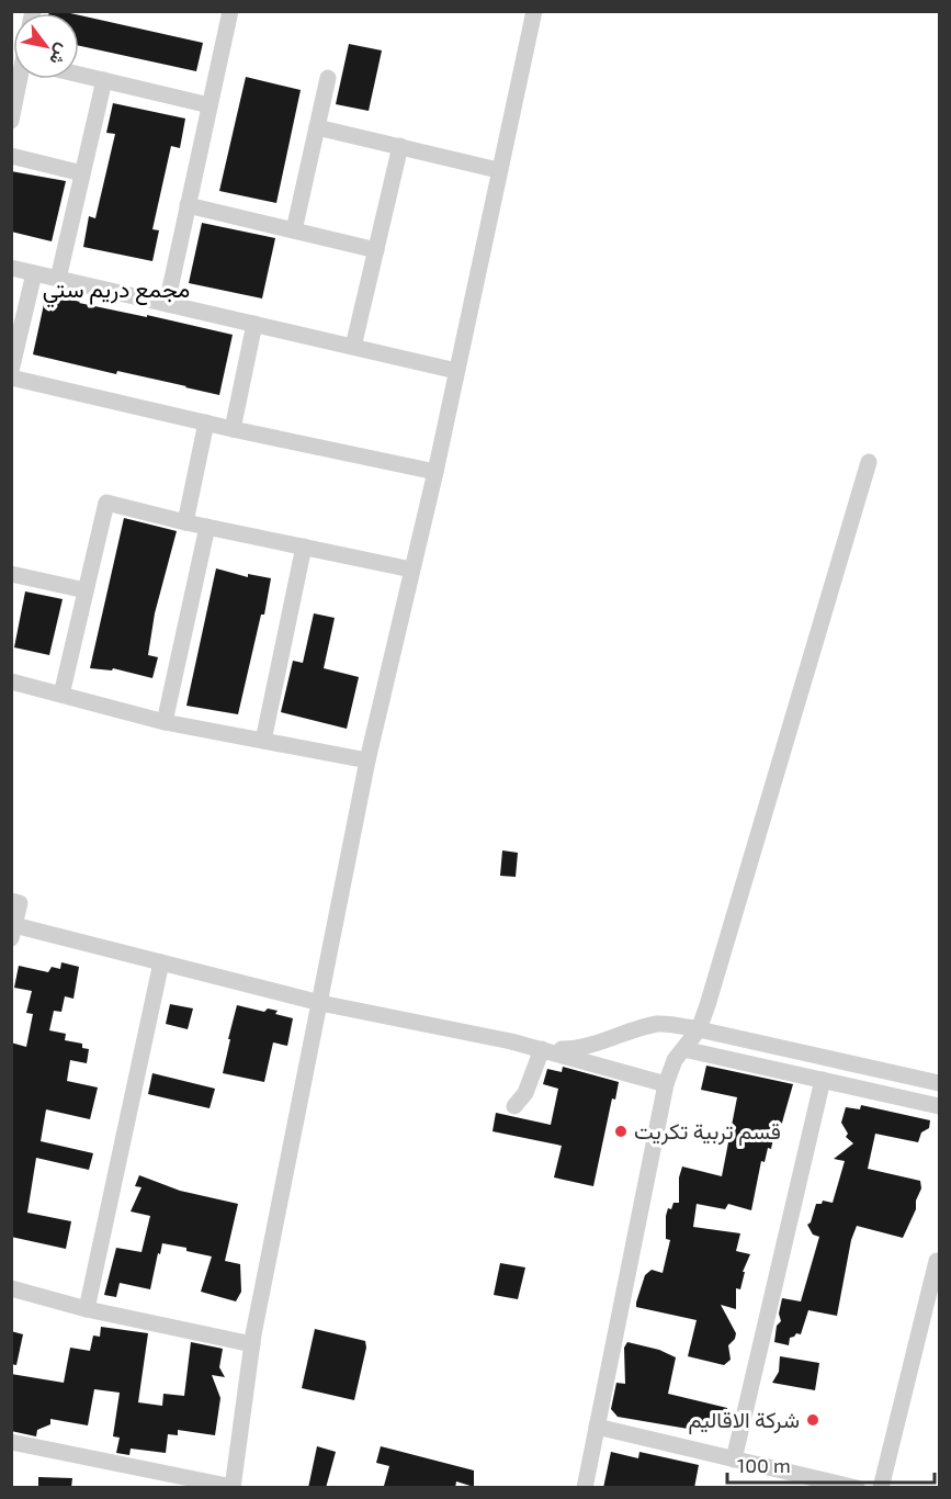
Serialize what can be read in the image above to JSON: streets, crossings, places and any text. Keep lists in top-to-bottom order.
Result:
{
  "districts": ["مجمع دريم ستي"],
  "places": ["قسم تربية تكريت", "شركة الاقاليم"],
  "scale_bar": "100 m",
  "north": "bottom right"
}
